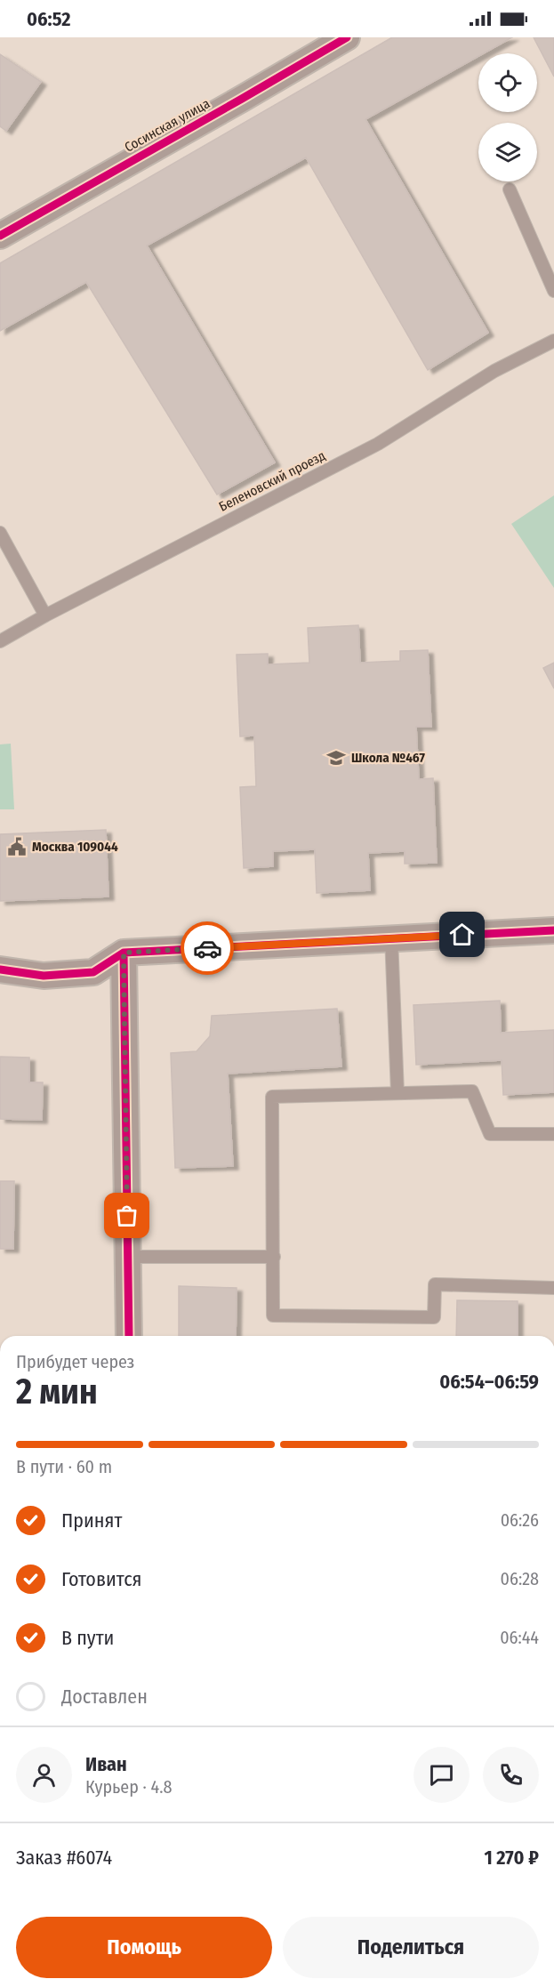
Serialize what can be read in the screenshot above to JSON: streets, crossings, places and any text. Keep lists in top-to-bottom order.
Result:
{
  "streets": {
    "street": ["Сосинская улица"],
    "lane": ["Беленовский проезд"]
  },
  "places": {
    "school or university": ["Школа №467"],
    "public building": ["Москва 109044"]
  },
  "page": {
    "status": "06:52",
    "heading": ["2 мин", "Прибудет через", "06:54–06:59"],
    "panel": [
      "Иван",
      "Курьер · 4.8",
      "Заказ #6074",
      "1 270 ₽"
    ],
    "bar": "В пути · 60 m",
    "list": [
      ["Принят", "06:26"],
      ["Готовится", "06:28"],
      ["В пути", "06:44"],
      "Доставлен"
    ],
    "buttons": ["Помощь", "Поделиться"]
  }
}
